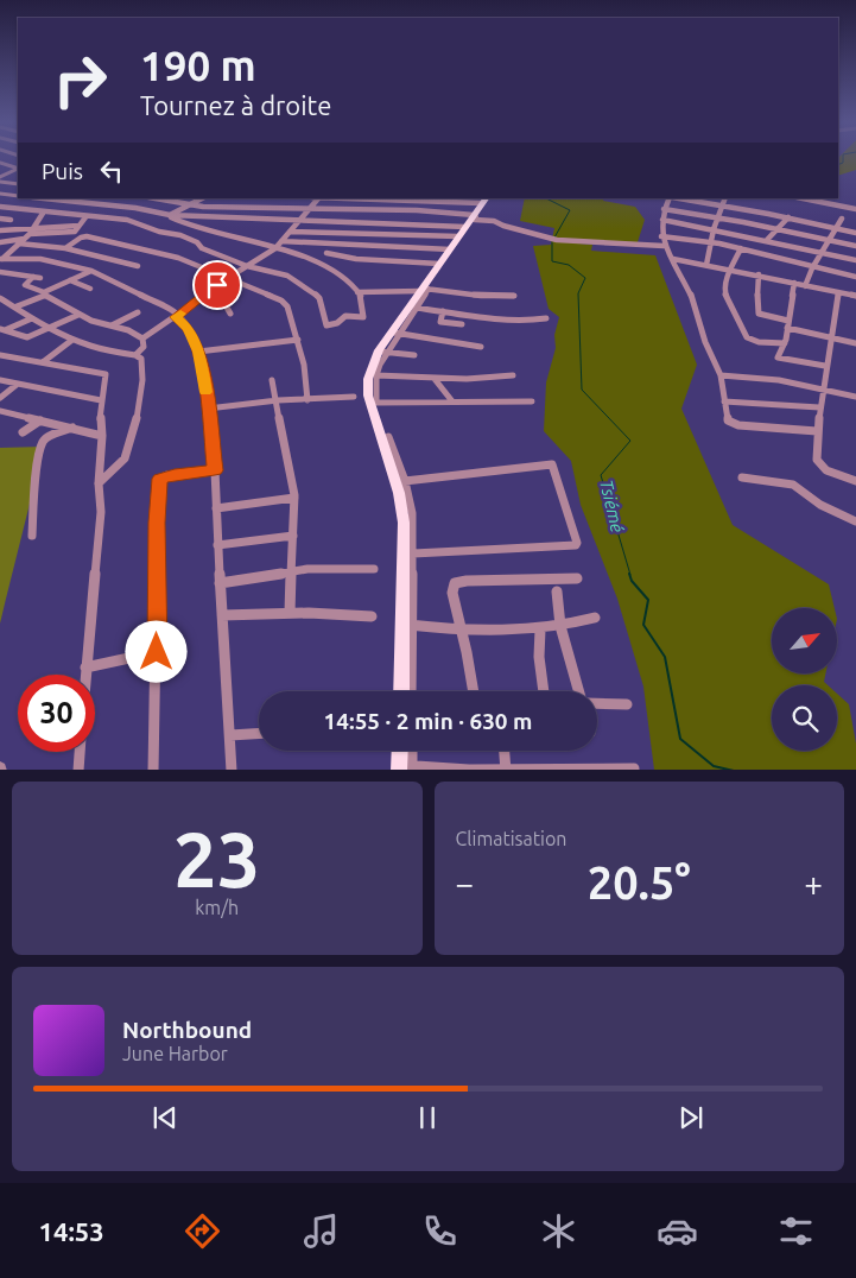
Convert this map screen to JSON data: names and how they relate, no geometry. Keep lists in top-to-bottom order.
{
  "water": ["Tsiémé"],
  "north": "top right",
  "page": {
    "turn": ["190 m", "Tournez à droite"],
    "then": "Puis",
    "limit": "30",
    "trip": "14:55 · 2 min · 630 m",
    "tile": [
      ["23", "km/h"],
      "Climatisation"
    ],
    "heat": ["−", "20.5°", "+"],
    "song": ["Northbound", "June Harbor"],
    "tabs": "14:53"
  }
}
